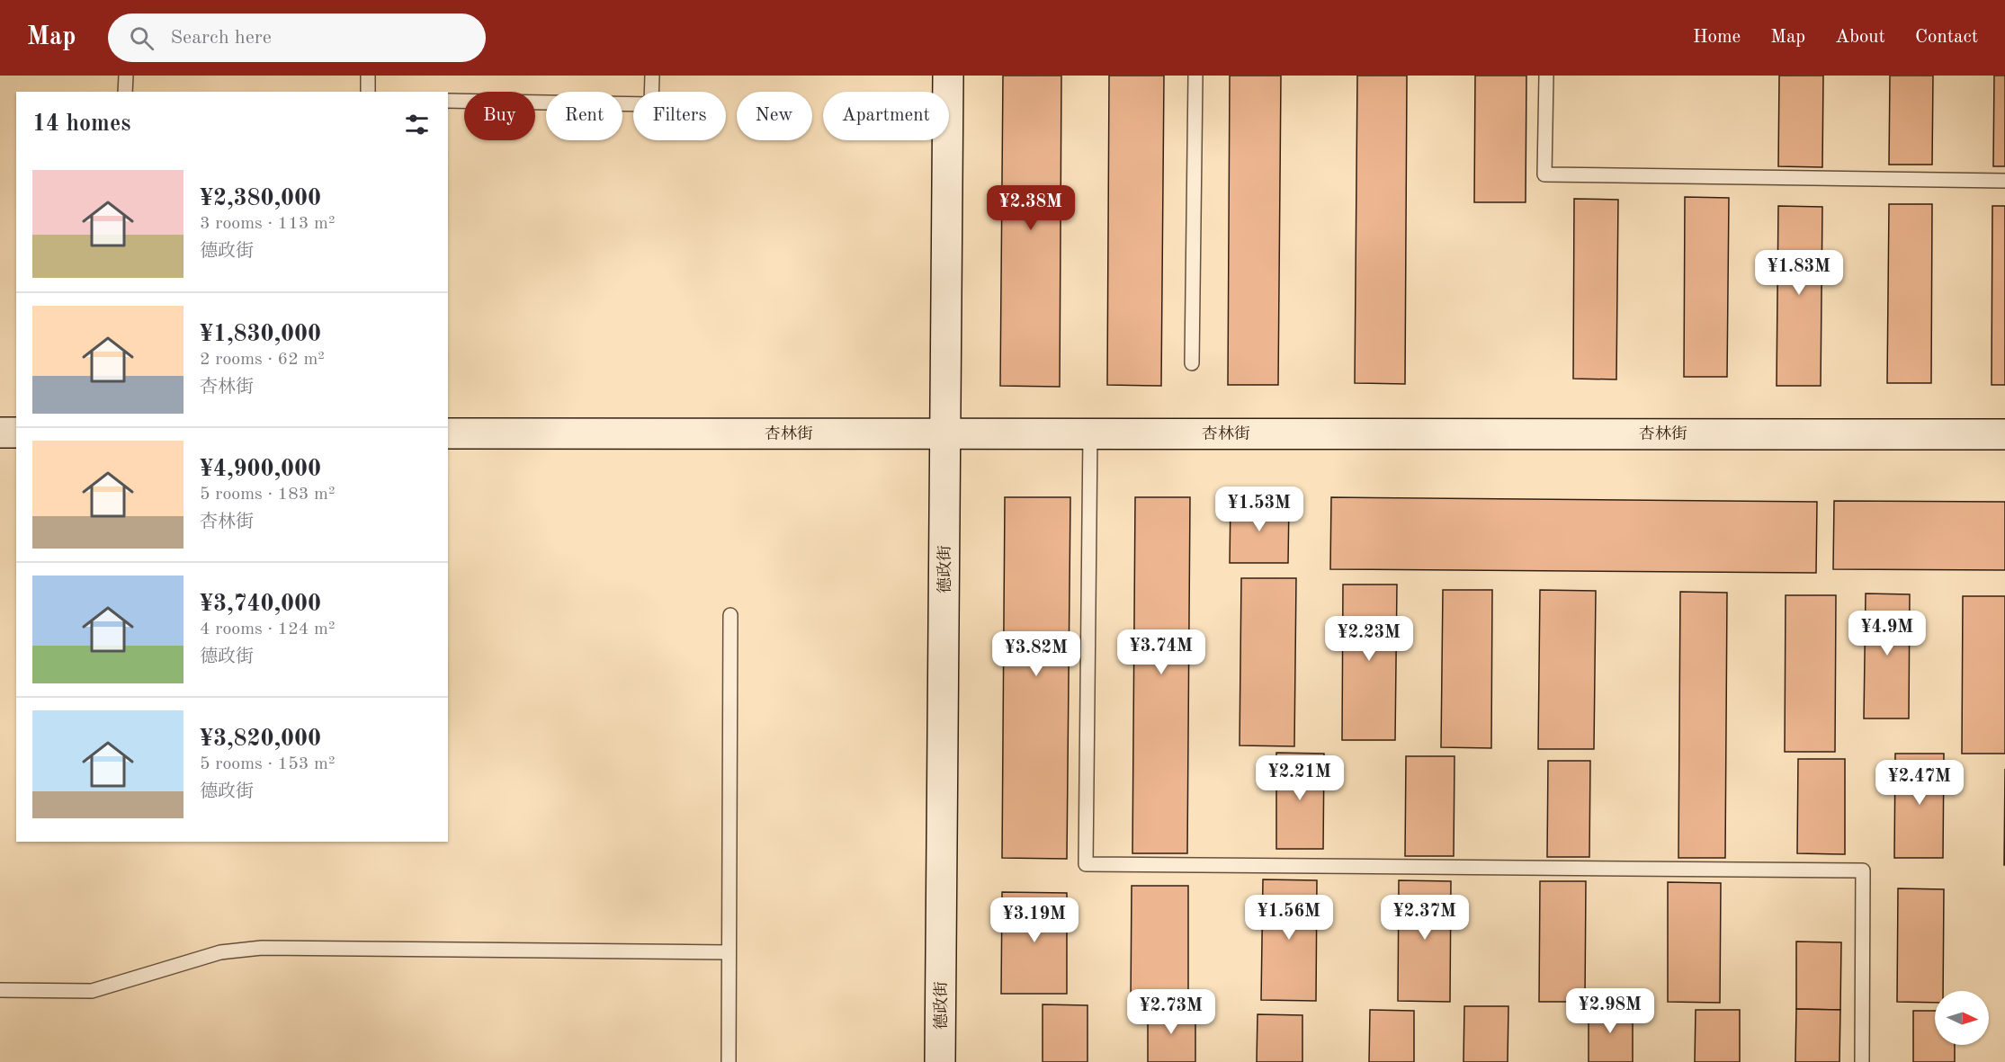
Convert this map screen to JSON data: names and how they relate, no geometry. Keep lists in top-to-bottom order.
{
  "streets": {
    "street": ["杏林街", "德政街"]
  },
  "crossings": [
    ["杏林街", "德政街"]
  ],
  "north": "right",
  "page": {
    "header": "Map",
    "search": "Search here",
    "nav": [
      "Home",
      "Map",
      "About",
      "Contact"
    ],
    "chip": [
      "Buy",
      "Rent",
      "Filters",
      "New",
      "Apartment"
    ],
    "heading": "14 homes",
    "list": [
      {
        "name": "¥2,380,000",
        "note": "3 rooms · 113 m² · 德政街"
      },
      {
        "name": "¥1,830,000",
        "note": "2 rooms · 62 m² · 杏林街"
      },
      {
        "name": "¥4,900,000",
        "note": "5 rooms · 183 m² · 杏林街"
      },
      {
        "name": "¥3,740,000",
        "note": "4 rooms · 124 m² · 德政街"
      },
      {
        "name": "¥3,820,000",
        "note": "5 rooms · 153 m² · 德政街"
      }
    ],
    "price": [
      "¥2.38M",
      "¥1.83M",
      "¥1.53M",
      "¥4.9M",
      "¥2.23M",
      "¥3.74M",
      "¥3.82M",
      "¥2.21M",
      "¥2.47M",
      "¥1.56M",
      "¥2.37M",
      "¥3.19M",
      "¥2.98M",
      "¥2.73M"
    ]
  }
}
